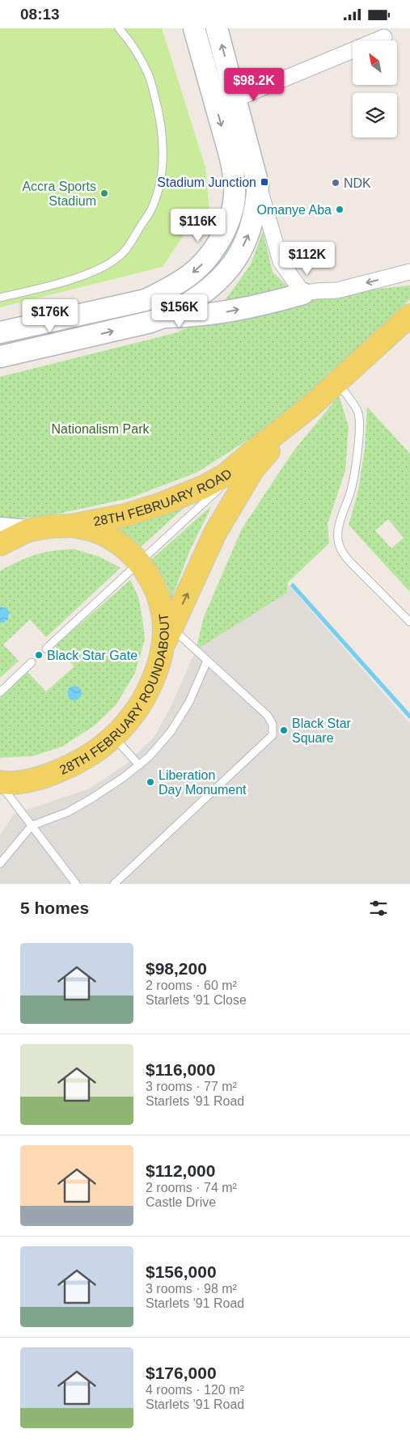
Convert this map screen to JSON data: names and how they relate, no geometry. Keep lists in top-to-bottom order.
{
  "streets": {
    "main road": ["28TH FEBRUARY ROAD", "28TH FEBRUARY ROUNDABOUT"]
  },
  "crossings": [
    ["28TH FEBRUARY ROAD", "28TH FEBRUARY ROUNDABOUT"]
  ],
  "one_way": ["28TH FEBRUARY ROAD"],
  "parks": ["Nationalism Park"],
  "places": {
    "transit": ["Stadium Junction"],
    "other": [
      "NDK",
      "Accra Sports Stadium",
      "Omanye Aba",
      "Black Star Gate",
      "Black Star Square",
      "Liberation Day Monument"
    ]
  },
  "north": "top left",
  "page": {
    "status": "08:13",
    "price": [
      "$98.2K",
      "$116K",
      "$112K",
      "$156K",
      "$176K"
    ],
    "heading": "5 homes",
    "list": [
      {
        "name": "$98,200",
        "note": "2 rooms · 60 m² · Starlets '91 Close"
      },
      {
        "name": "$116,000",
        "note": "3 rooms · 77 m² · Starlets '91 Road"
      },
      {
        "name": "$112,000",
        "note": "2 rooms · 74 m² · Castle Drive"
      },
      {
        "name": "$156,000",
        "note": "3 rooms · 98 m² · Starlets '91 Road"
      },
      {
        "name": "$176,000",
        "note": "4 rooms · 120 m² · Starlets '91 Road"
      }
    ]
  }
}
